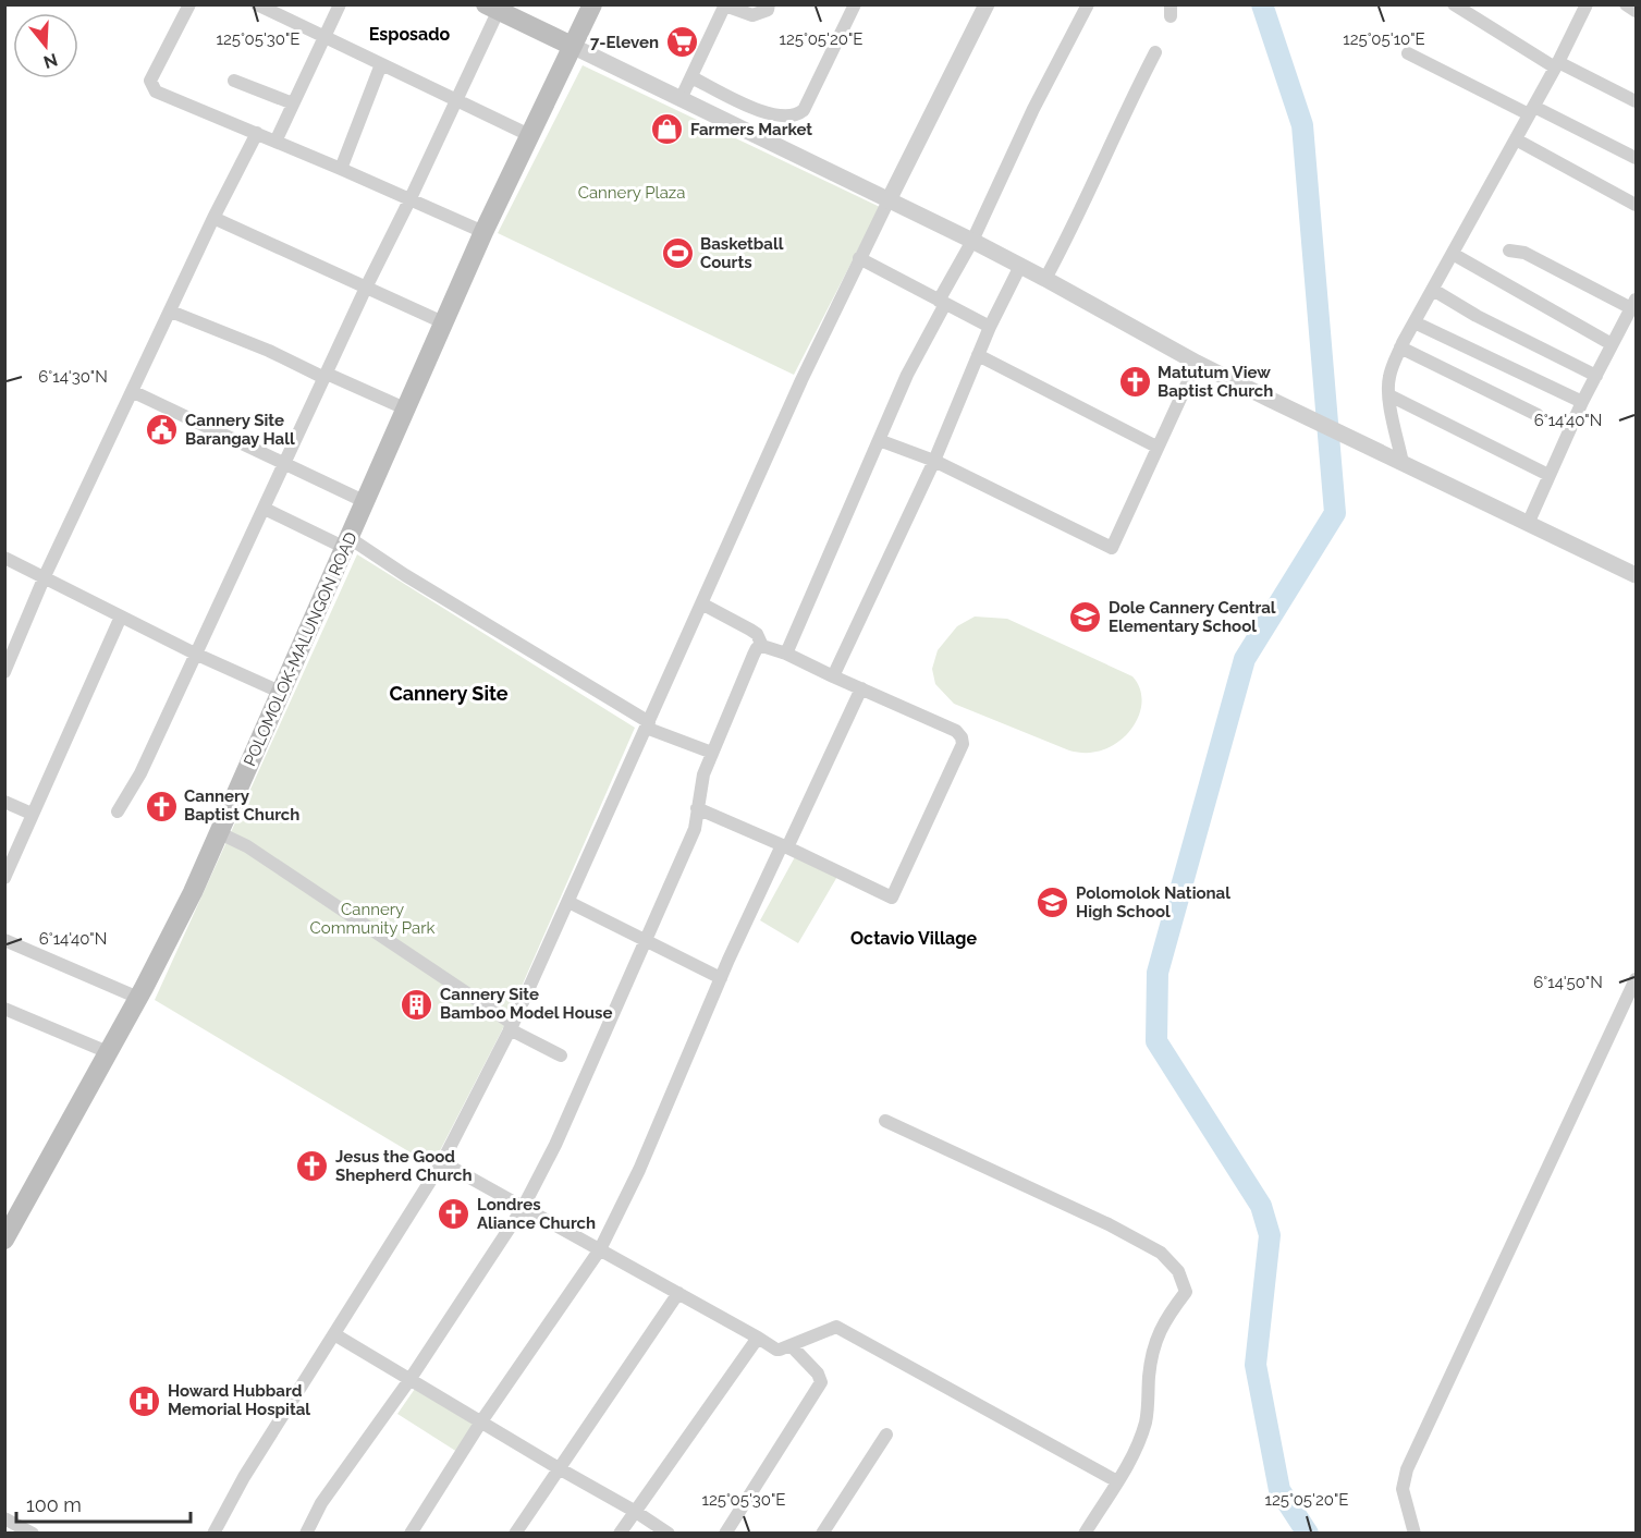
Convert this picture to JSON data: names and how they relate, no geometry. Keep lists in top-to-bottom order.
{
  "streets": {
    "main road": ["POLOMOLOK-MALUNGON ROAD"]
  },
  "districts": ["Esposado", "Cannery Site", "Octavio Village"],
  "parks": ["Cannery Plaza", "Cannery Community Park"],
  "places": {
    "supermarket": ["7-Eleven"],
    "shop": ["Farmers Market"],
    "sports": ["Basketball Courts"],
    "church": [
      "Matutum View Baptist Church",
      "Cannery Baptist Church",
      "Jesus the Good Shepherd Church",
      "Londres Aliance Church"
    ],
    "public building": ["Cannery Site Barangay Hall"],
    "school or university": ["Dole Cannery Central Elementary School", "Polomolok National High School"],
    "building": ["Cannery Site Bamboo Model House"],
    "hospital": ["Howard Hubbard Memorial Hospital"]
  },
  "scale_bar": "100 m",
  "north": "bottom",
  "coordinates": [
    "125°05'30\"E",
    "125°05'20\"E",
    "125°05'10\"E",
    "6°14'30\"N",
    "6°14'40\"N",
    "6°14'50\"N"
  ]
}
